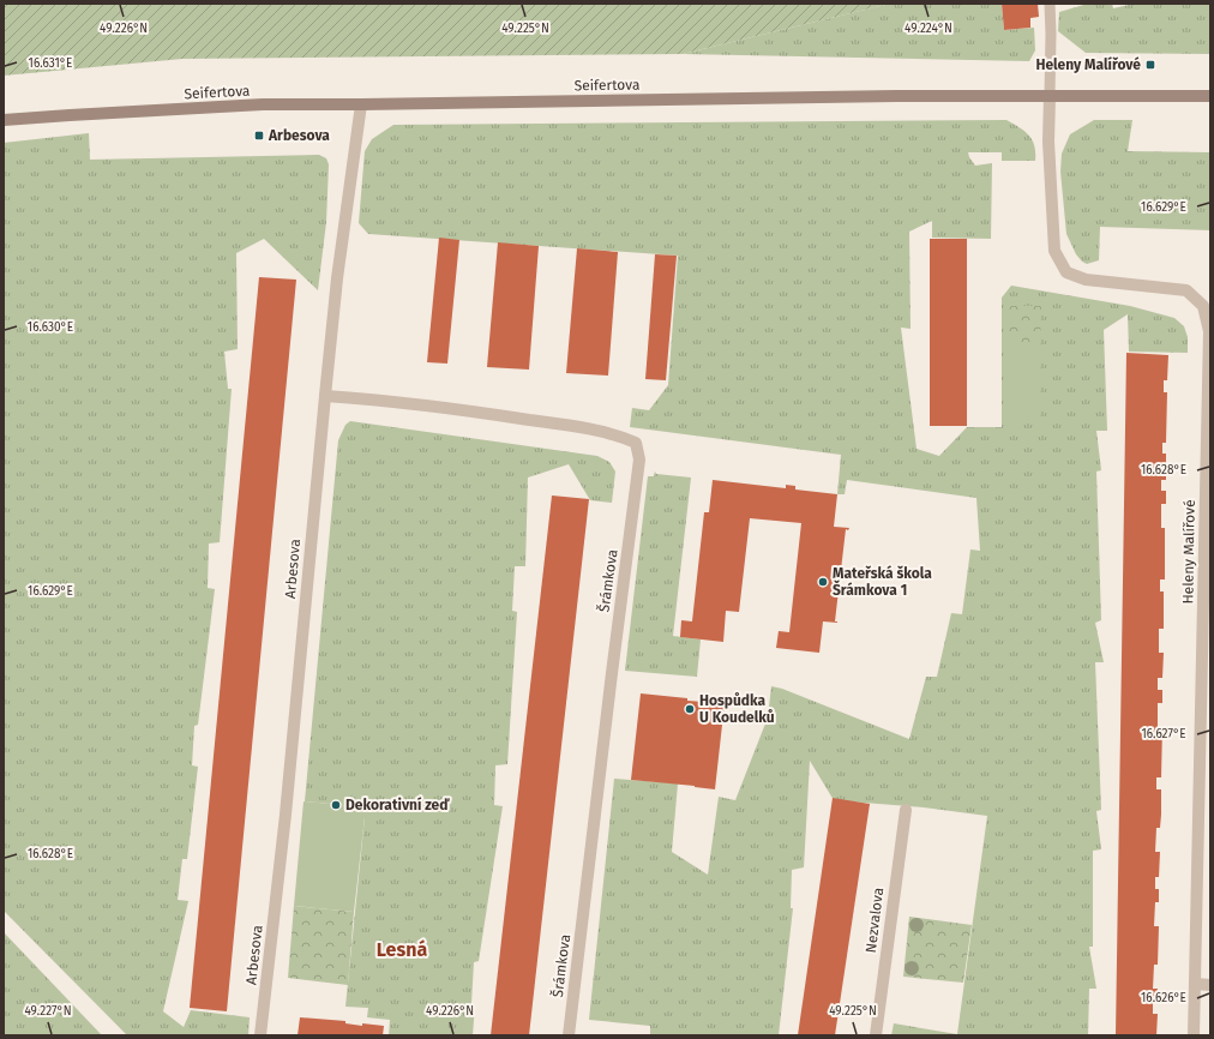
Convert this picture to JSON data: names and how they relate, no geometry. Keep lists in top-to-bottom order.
{
  "streets": {
    "street": [
      "Seifertova",
      "Heleny Malířové",
      "Arbesova",
      "Šrámkova",
      "Nezvalova"
    ]
  },
  "crossings": [
    ["Seifertova", "Heleny Malířové"],
    ["Seifertova", "Arbesova"],
    ["Arbesova", "Šrámkova"]
  ],
  "districts": ["Lesná"],
  "places": {
    "transit": ["Heleny Malířové", "Arbesova"],
    "other": ["Mateřská škola Šrámkova 1", "Hospůdka U Koudelků", "Dekorativní zeď"]
  },
  "coordinates": [
    "49.226°N",
    "49.225°N",
    "49.224°N",
    "16.631°E",
    "16.629°E",
    "16.630°E",
    "16.628°E",
    "16.627°E",
    "16.626°E",
    "49.227°N"
  ]
}
